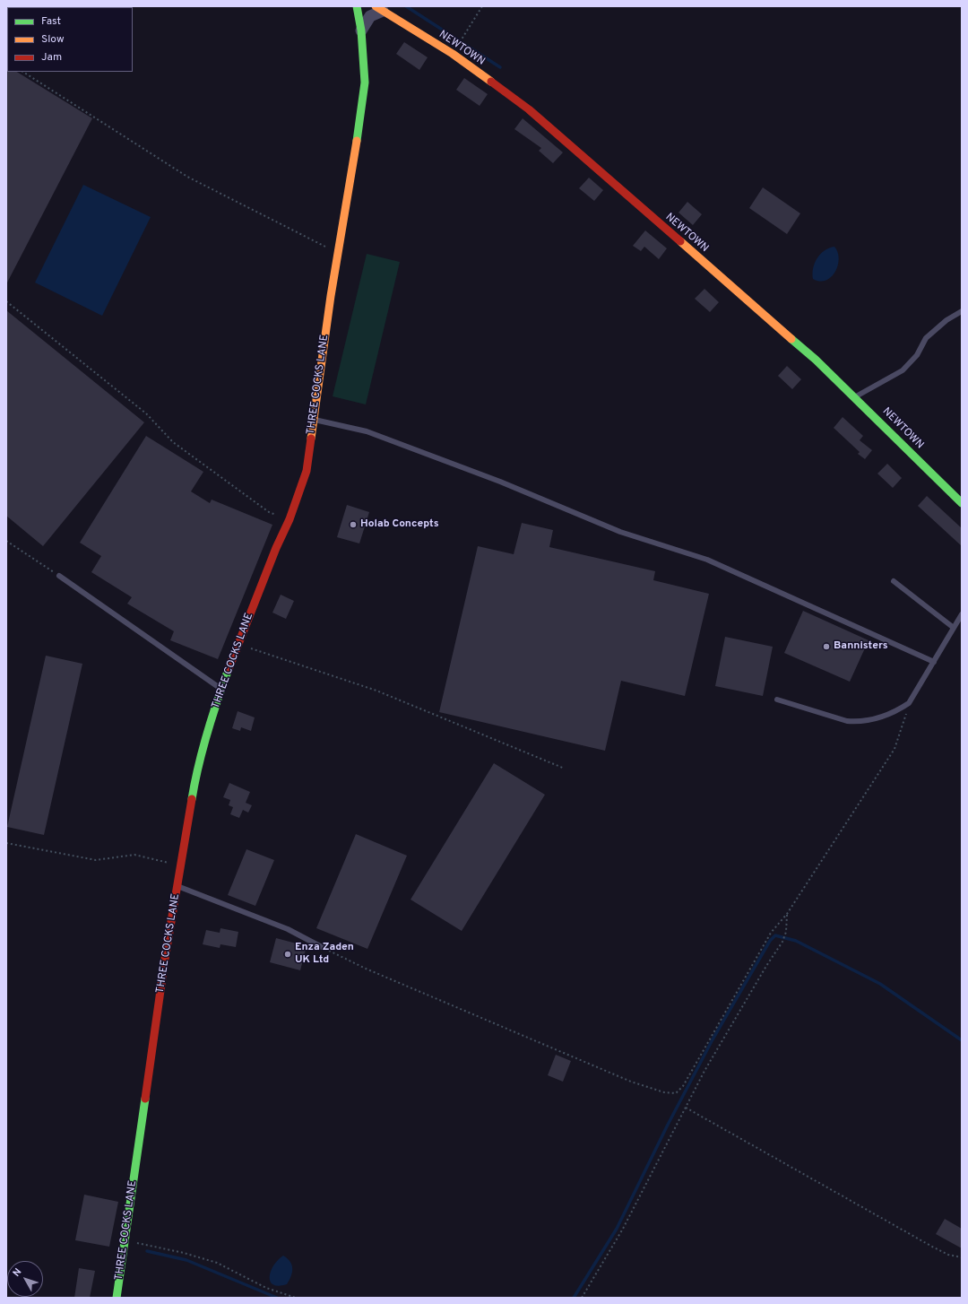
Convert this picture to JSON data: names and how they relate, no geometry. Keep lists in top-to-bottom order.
{
  "streets": {
    "street": ["NEWTOWN", "THREE COCKS LANE"]
  },
  "places": ["Holab Concepts", "Bannisters", "Enza Zaden UK Ltd"],
  "legend": ["Fast", "Slow", "Jam"],
  "north": "top left"
}
